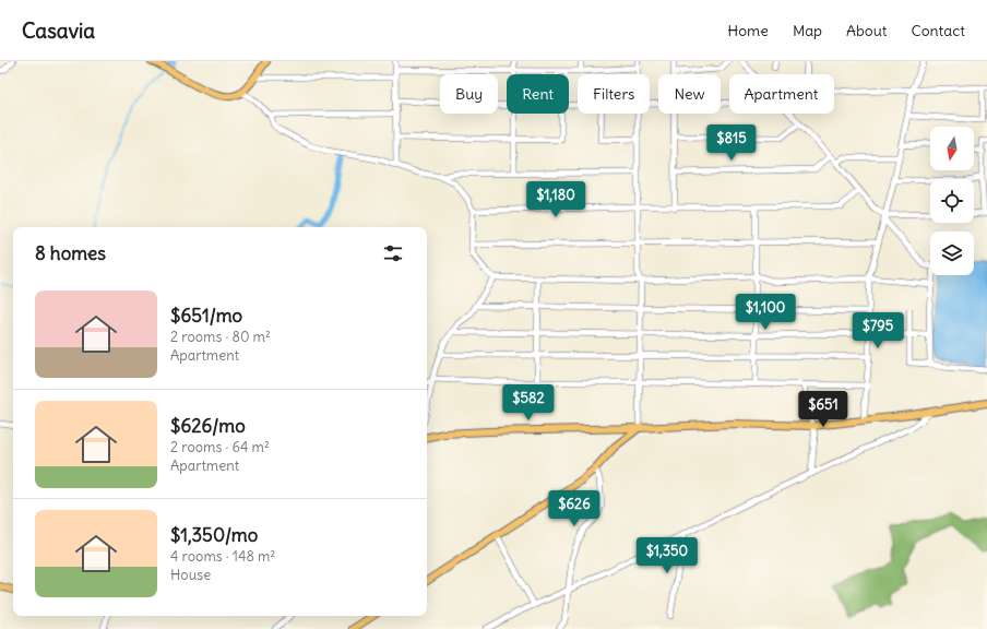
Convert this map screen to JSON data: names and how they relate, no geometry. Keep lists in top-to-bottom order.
{
  "north": "bottom",
  "page": {
    "header": "Casavia",
    "nav": [
      "Home",
      "Map",
      "About",
      "Contact"
    ],
    "chip": [
      "Buy",
      "Rent",
      "Filters",
      "New",
      "Apartment"
    ],
    "price": [
      "$815",
      "$1,180",
      "$1,100",
      "$795",
      "$582",
      "$651",
      "$626",
      "$1,350"
    ],
    "heading": "8 homes",
    "list": [
      {
        "name": "$651/mo",
        "note": "2 rooms · 80 m² · Apartment"
      },
      {
        "name": "$626/mo",
        "note": "2 rooms · 64 m² · Apartment"
      },
      {
        "name": "$1,350/mo",
        "note": "4 rooms · 148 m² · House"
      }
    ]
  }
}
